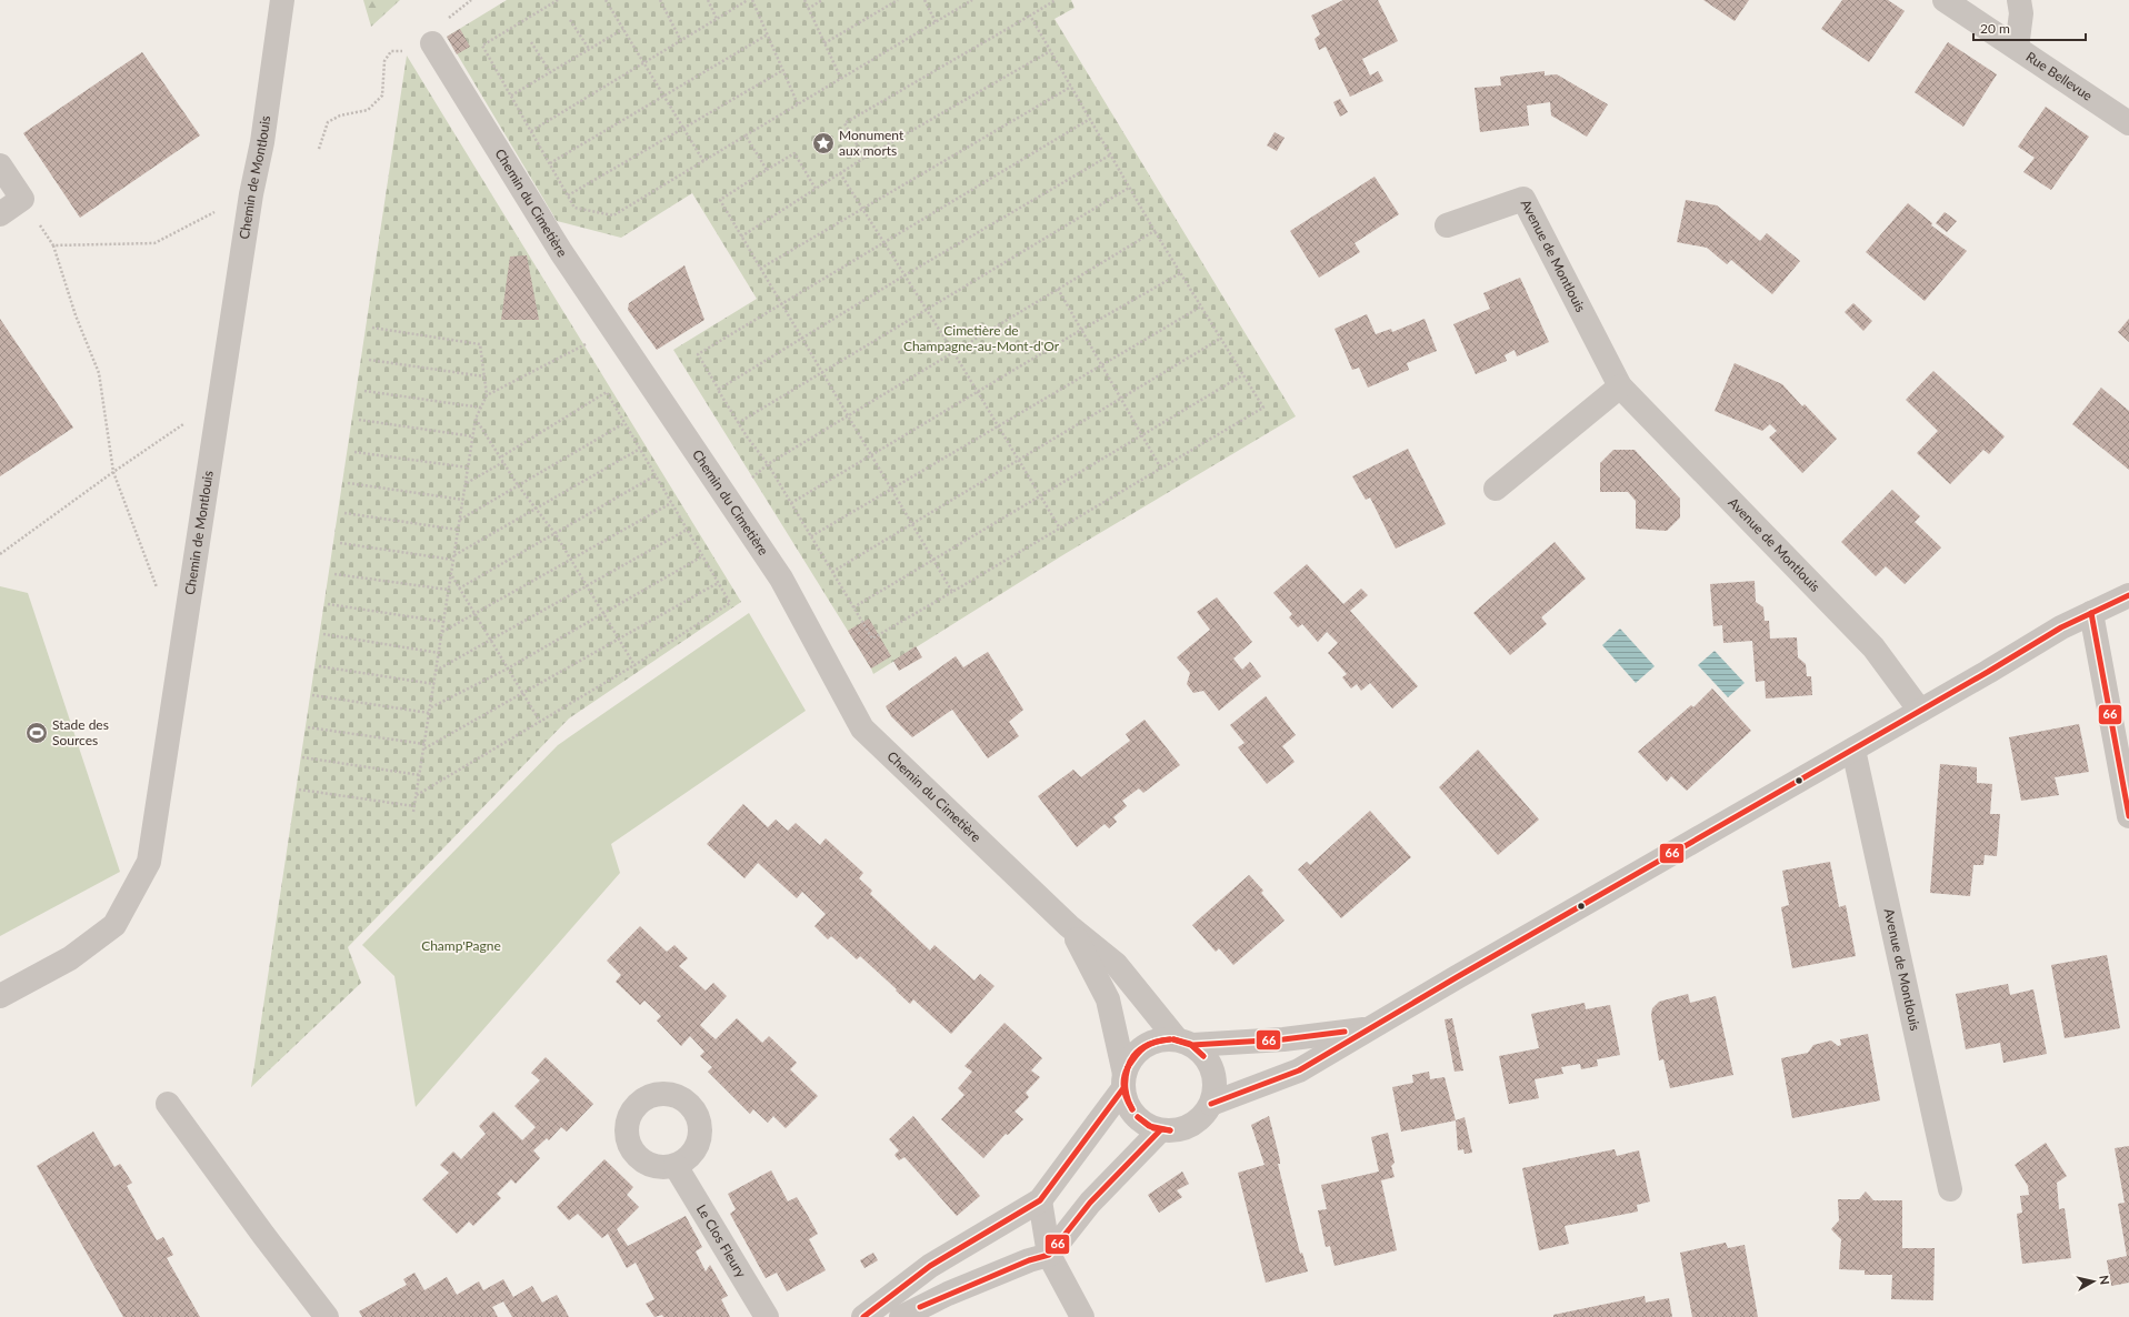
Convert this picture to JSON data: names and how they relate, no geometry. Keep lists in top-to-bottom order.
{
  "streets": {
    "street": [
      "Rue Bellevue",
      "Chemin de Montlouis",
      "Chemin du Cimetière",
      "Avenue de Montlouis",
      "Le Clos Fleury"
    ]
  },
  "parks": ["Cimetière de Champagne-au-Mont-d'Or", "Champ'Pagne"],
  "places": {
    "place": ["Monument aux morts"],
    "sports": ["Stade des Sources"]
  },
  "lines": ["transit line 66"],
  "scale_bar": "20 m",
  "north": "right"
}
